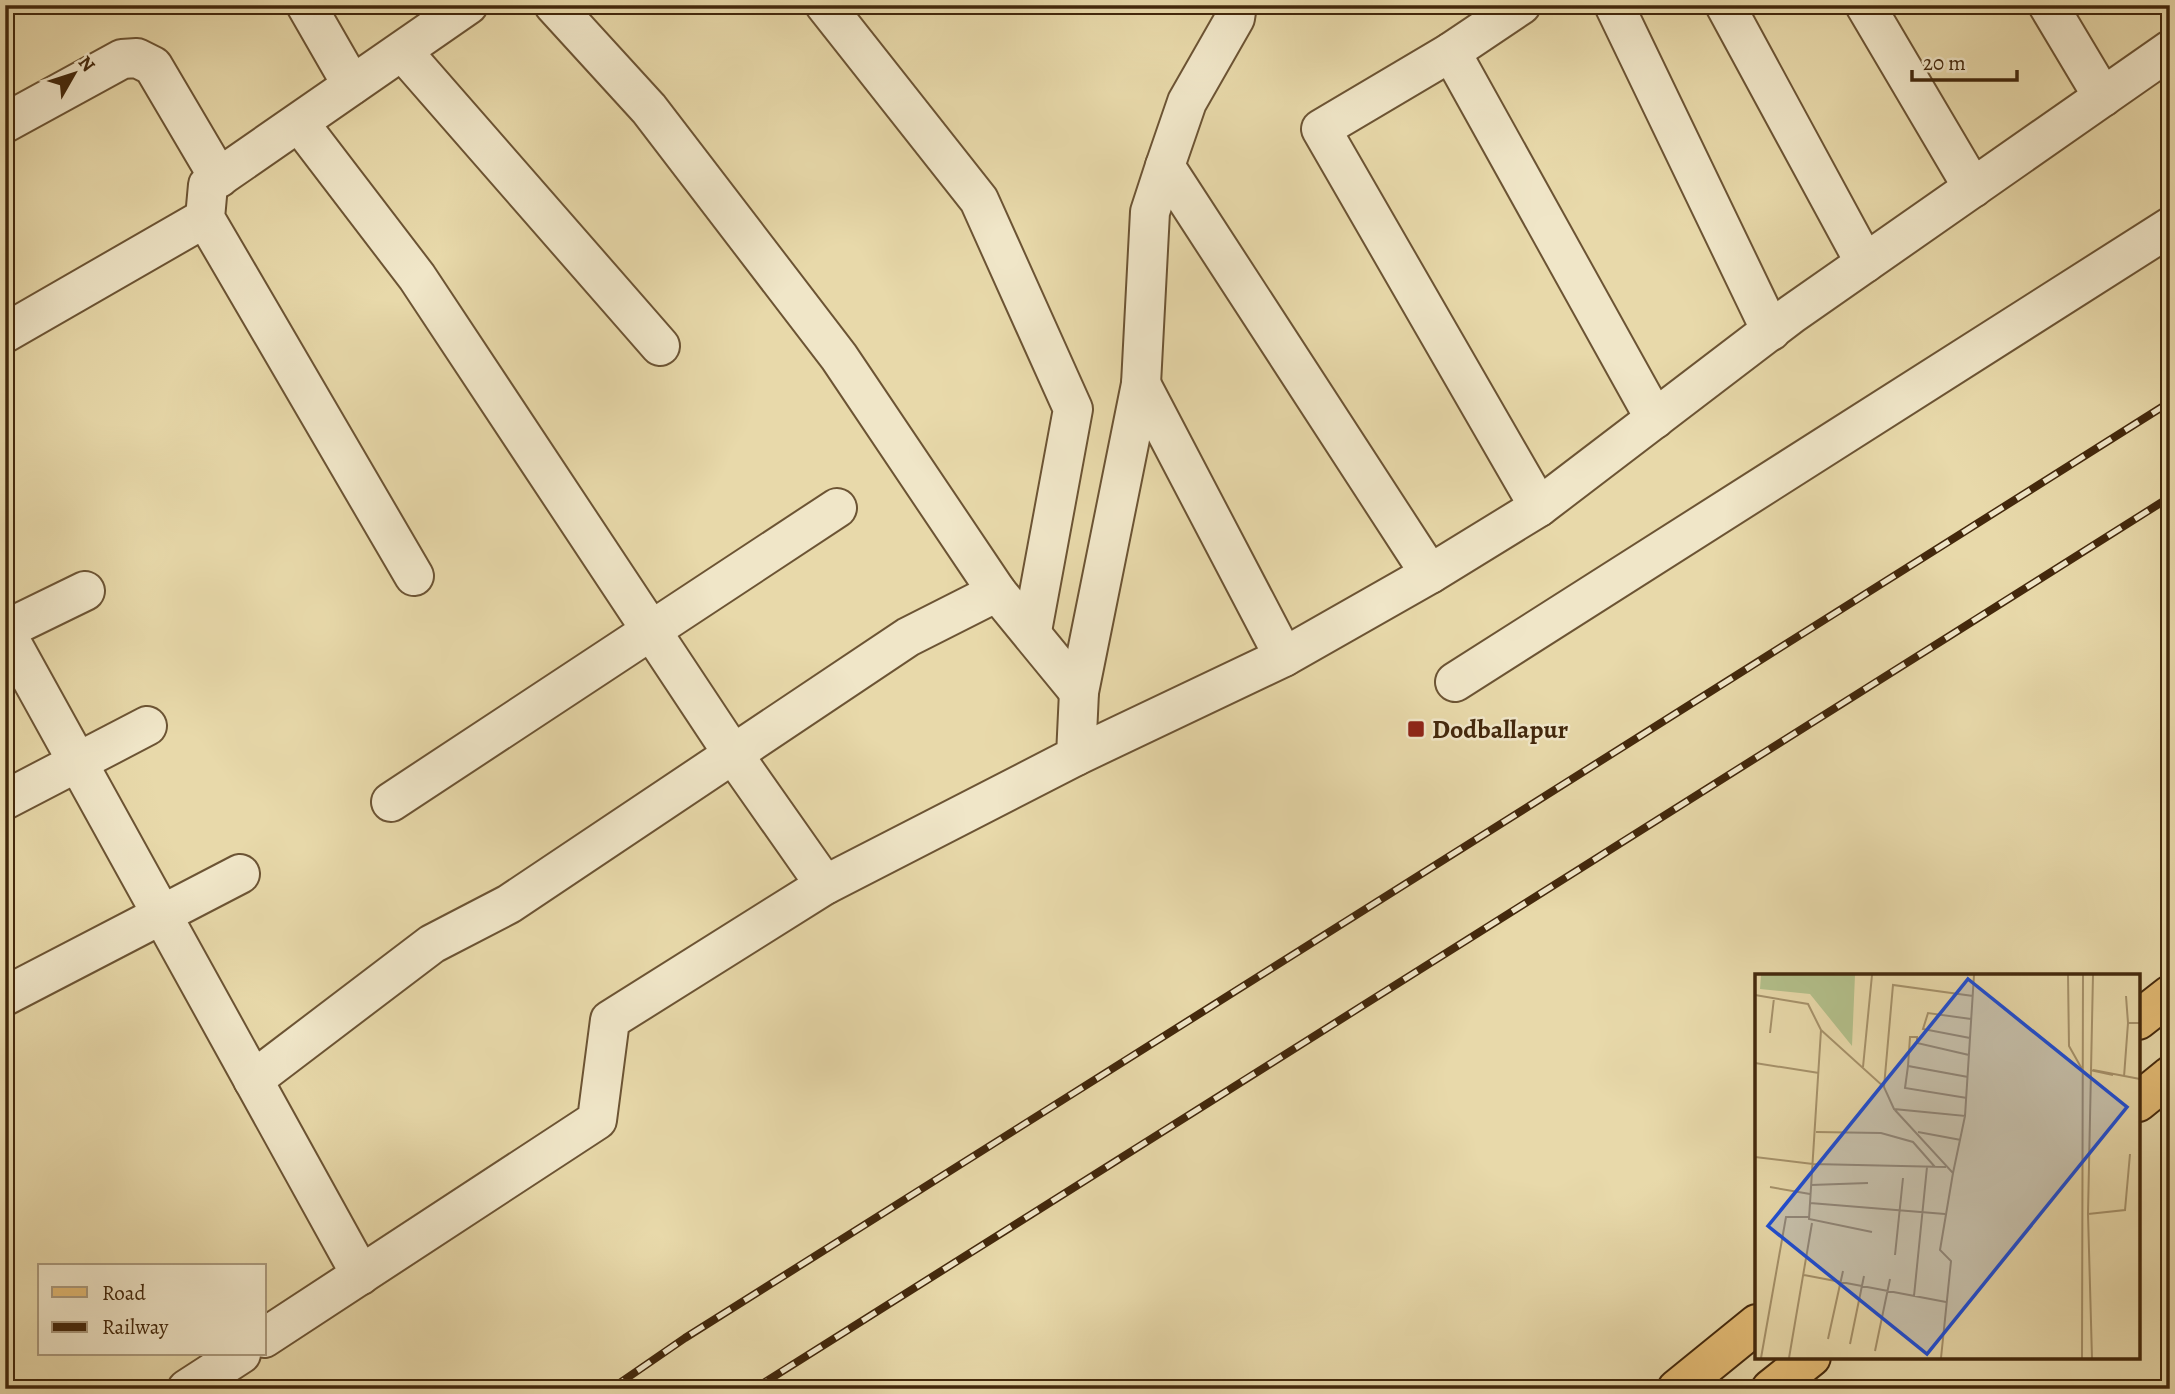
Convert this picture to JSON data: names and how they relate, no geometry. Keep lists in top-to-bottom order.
{
  "places": {
    "transit": ["Dodballapur"]
  },
  "legend": ["Road", "Railway"],
  "scale_bar": "20 m",
  "north": "top right"
}
